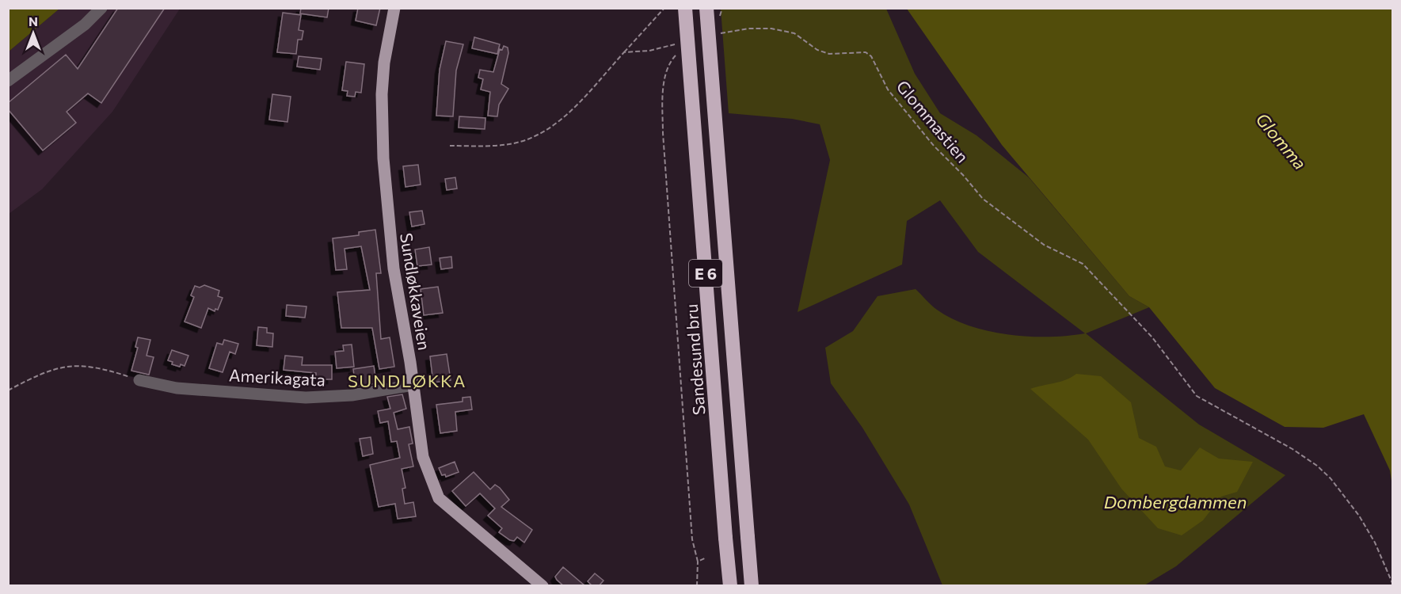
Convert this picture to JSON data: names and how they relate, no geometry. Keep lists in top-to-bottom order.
{
  "streets": {
    "highway": ["E 6", "Sandesund bru"],
    "main road": ["Sundløkkaveien"],
    "street": ["Amerikagata"],
    "path": ["Glommastien"]
  },
  "crossings": [
    ["Sundløkkaveien", "Amerikagata"]
  ],
  "districts": ["SUNDLØKKA"],
  "water": ["Glomma", "Dombergdammen"],
  "north": "top"
}
